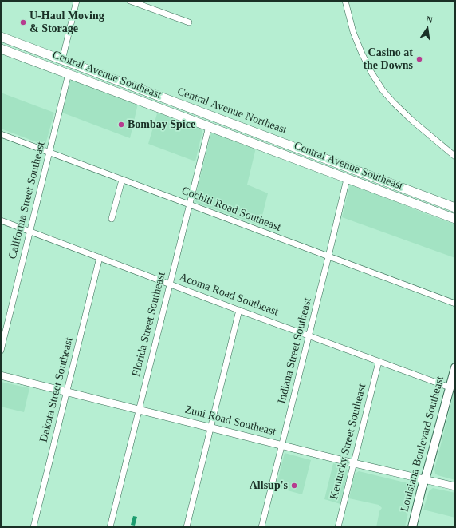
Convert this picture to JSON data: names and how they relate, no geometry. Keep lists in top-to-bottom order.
{
  "streets": {
    "main road": ["Central Avenue Southeast", "Central Avenue Northeast", "Louisiana Boulevard Southeast"],
    "street": [
      "California Street Southeast",
      "Cochiti Road Southeast",
      "Acoma Road Southeast",
      "Florida Street Southeast",
      "Indiana Street Southeast",
      "Dakota Street Southeast",
      "Zuni Road Southeast",
      "Kentucky Street Southeast"
    ]
  },
  "crossings": [
    ["Central Avenue Southeast", "California Street Southeast"],
    ["Central Avenue Southeast", "Florida Street Southeast"],
    ["Central Avenue Southeast", "Indiana Street Southeast"],
    ["California Street Southeast", "Cochiti Road Southeast"],
    ["California Street Southeast", "Acoma Road Southeast"],
    ["Cochiti Road Southeast", "Florida Street Southeast"],
    ["Cochiti Road Southeast", "Indiana Street Southeast"],
    ["Acoma Road Southeast", "Florida Street Southeast"],
    ["Acoma Road Southeast", "Indiana Street Southeast"],
    ["Acoma Road Southeast", "Dakota Street Southeast"],
    ["Acoma Road Southeast", "Kentucky Street Southeast"],
    ["Acoma Road Southeast", "Louisiana Boulevard Southeast"],
    ["Florida Street Southeast", "Zuni Road Southeast"],
    ["Indiana Street Southeast", "Zuni Road Southeast"],
    ["Dakota Street Southeast", "Zuni Road Southeast"],
    ["Zuni Road Southeast", "Kentucky Street Southeast"],
    ["Zuni Road Southeast", "Louisiana Boulevard Southeast"]
  ],
  "places": [
    "U-Haul Moving & Storage",
    "Casino at the Downs",
    "Bombay Spice",
    "Allsup's"
  ],
  "north": "top"
}
